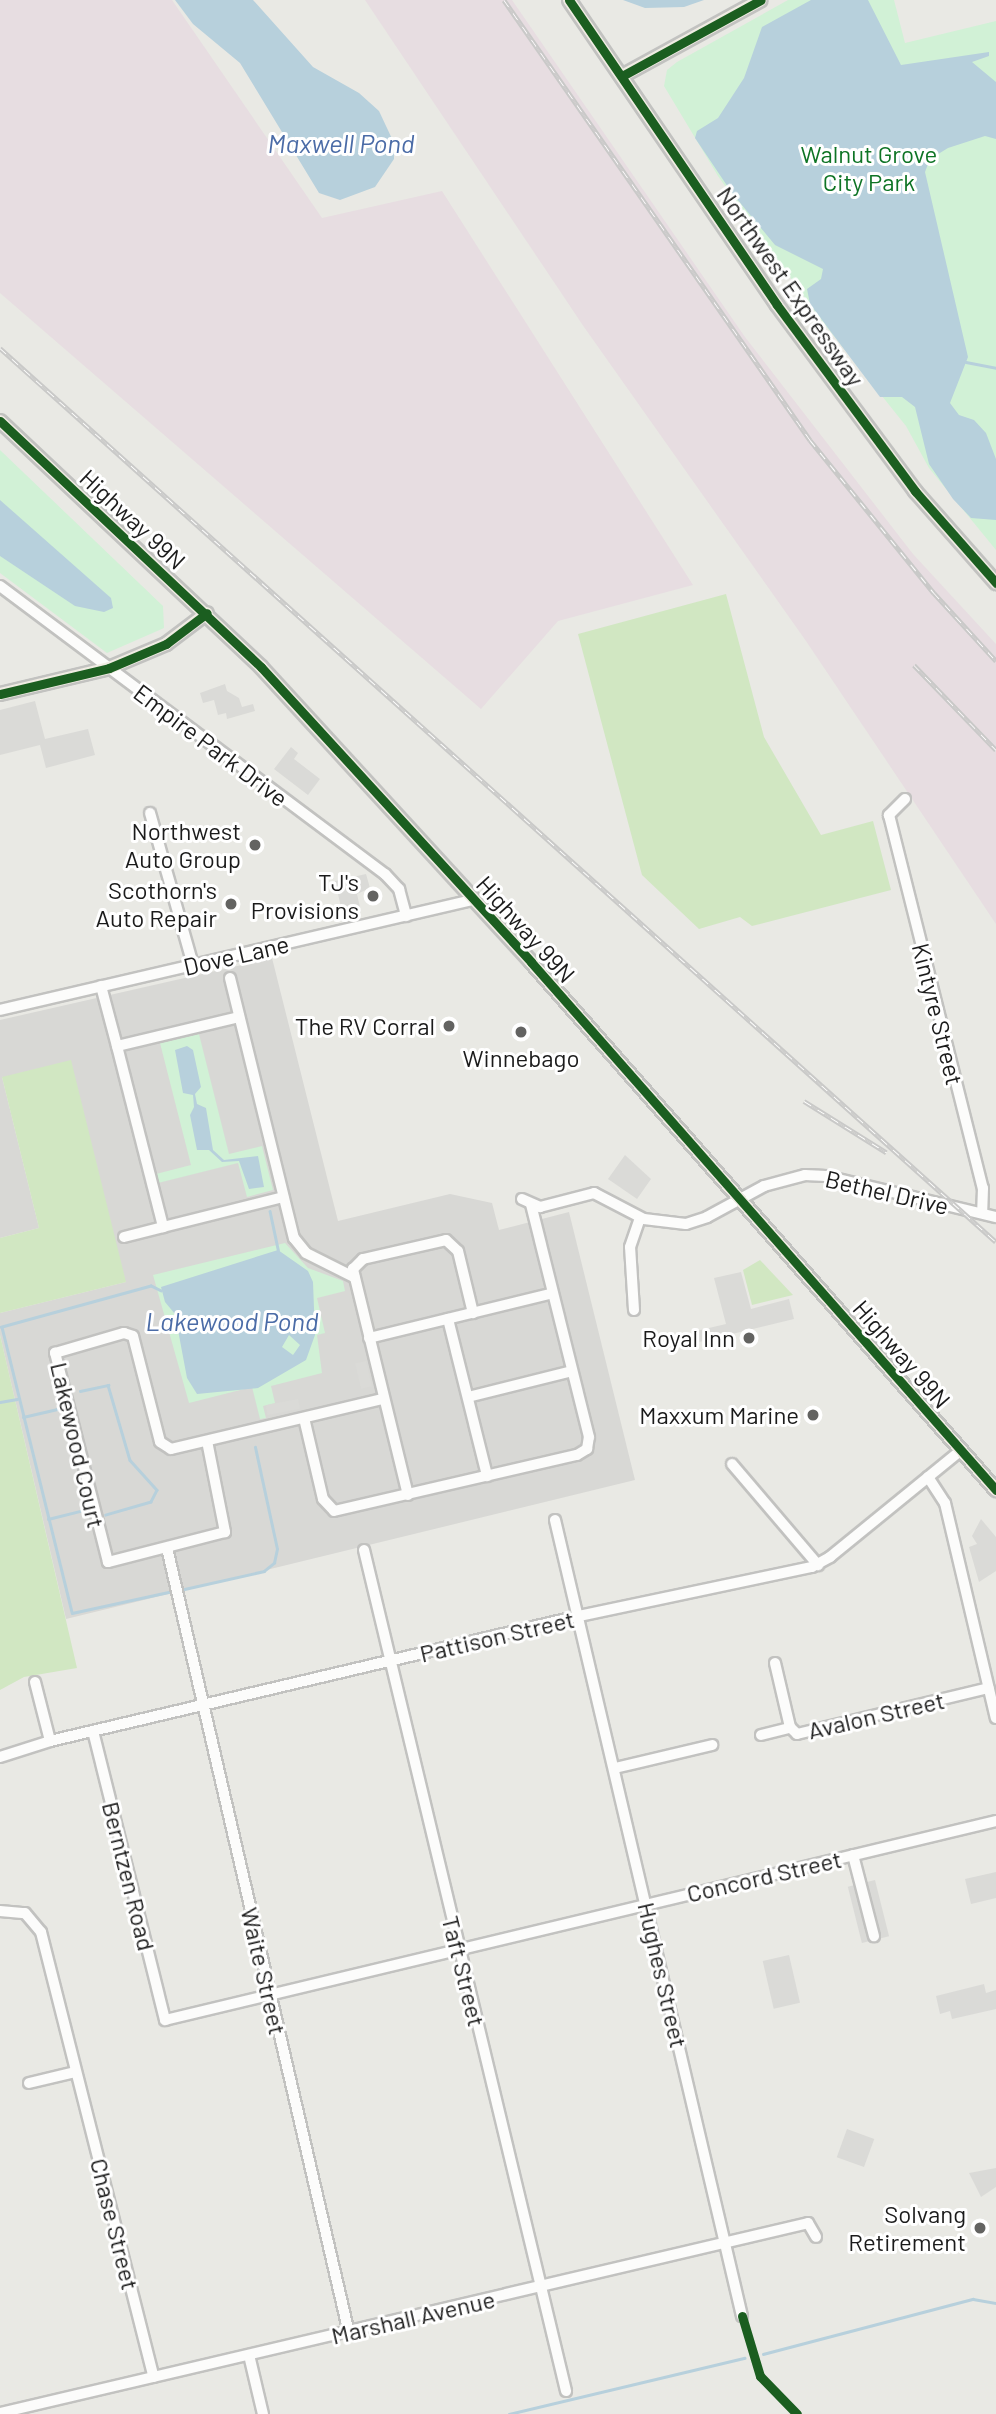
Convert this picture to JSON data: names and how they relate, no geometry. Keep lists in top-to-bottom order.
{
  "streets": {
    "main road": ["Northwest Expressway", "Highway 99N"],
    "street": [
      "Empire Park Drive",
      "Dove Lane",
      "Kintyre Street",
      "Bethel Drive",
      "Lakewood Court",
      "Pattison Street",
      "Avalon Street",
      "Berntzen Road",
      "Concord Street",
      "Waite Street",
      "Taft Street",
      "Hughes Street",
      "Chase Street",
      "Marshall Avenue"
    ]
  },
  "crossings": [
    ["Highway 99N", "Dove Lane"],
    ["Highway 99N", "Bethel Drive"],
    ["Highway 99N", "Pattison Street"],
    ["Empire Park Drive", "Dove Lane"],
    ["Kintyre Street", "Bethel Drive"],
    ["Lakewood Court", "Waite Street"],
    ["Pattison Street", "Berntzen Road"],
    ["Pattison Street", "Waite Street"],
    ["Pattison Street", "Taft Street"],
    ["Pattison Street", "Hughes Street"],
    ["Berntzen Road", "Concord Street"],
    ["Concord Street", "Waite Street"],
    ["Concord Street", "Taft Street"],
    ["Concord Street", "Hughes Street"],
    ["Waite Street", "Marshall Avenue"],
    ["Taft Street", "Marshall Avenue"],
    ["Hughes Street", "Marshall Avenue"],
    ["Chase Street", "Marshall Avenue"]
  ],
  "water": ["Maxwell Pond", "Lakewood Pond"],
  "parks": ["Walnut Grove City Park"],
  "places": [
    "Northwest Auto Group",
    "TJ's Provisions",
    "Scothorn's Auto Repair",
    "The RV Corral",
    "Winnebago",
    "Royal Inn",
    "Maxxum Marine",
    "Solvang Retirement"
  ]
}
